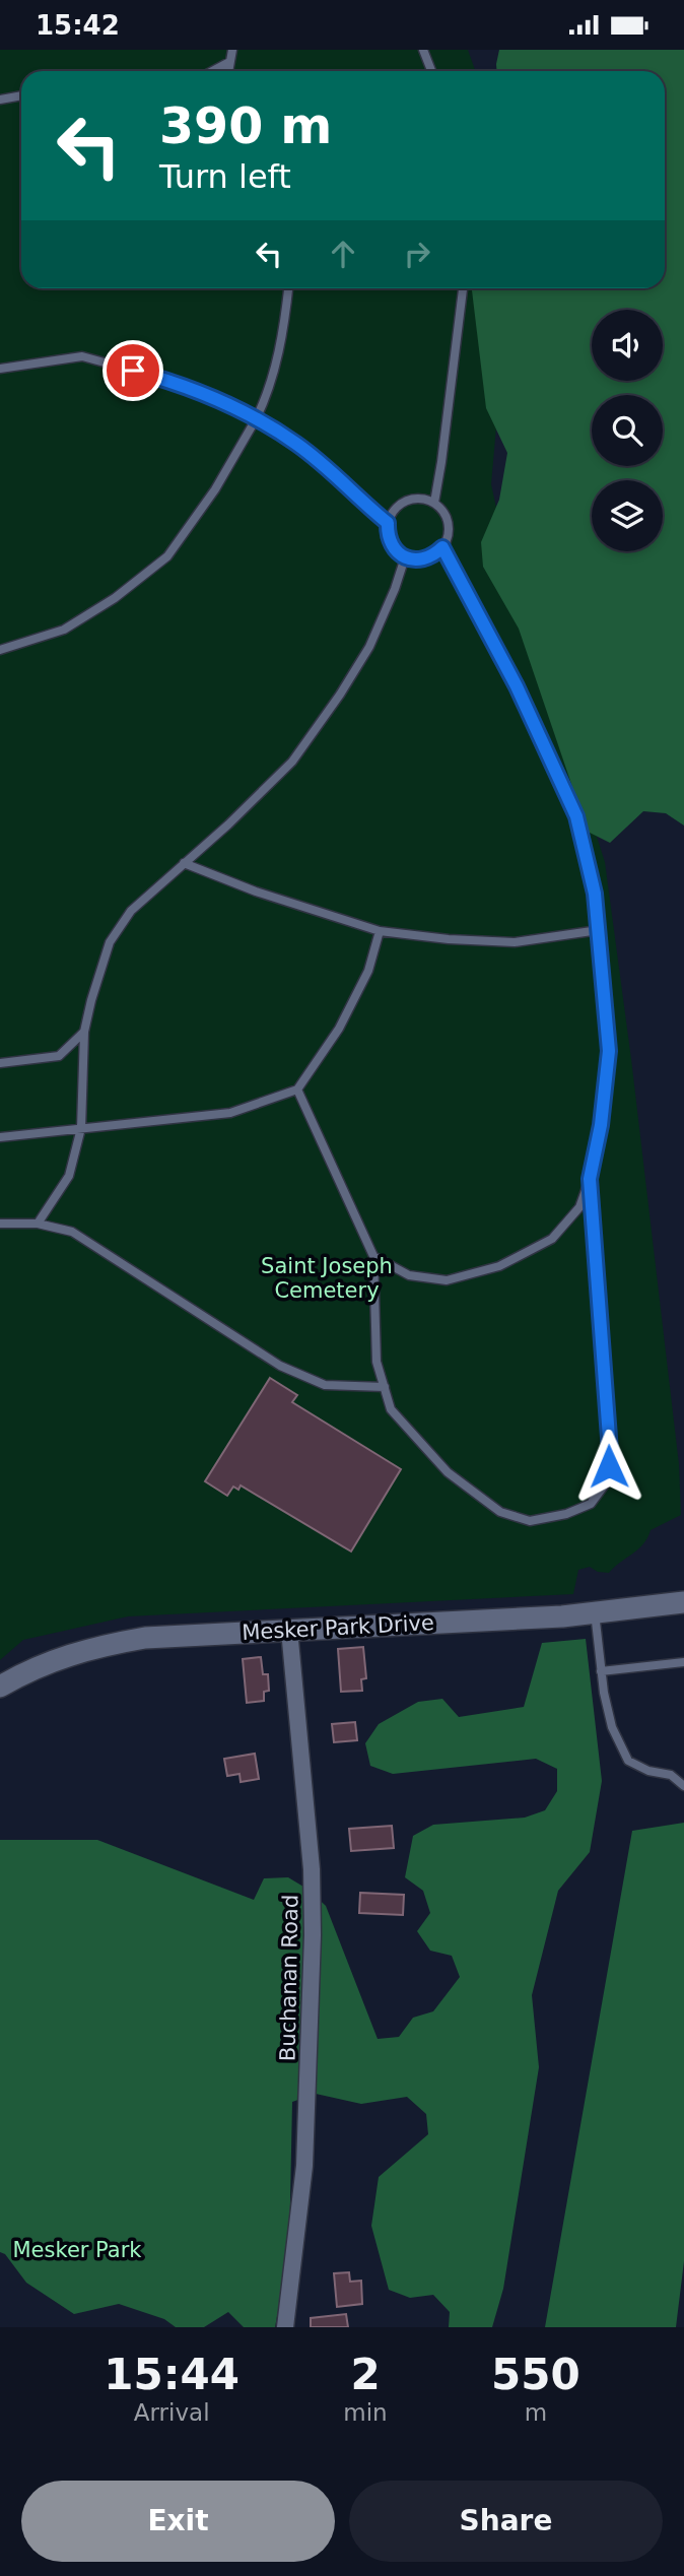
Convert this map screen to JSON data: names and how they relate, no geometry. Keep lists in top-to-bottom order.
{
  "streets": {
    "street": ["Mesker Park Drive", "Buchanan Road"]
  },
  "crossings": [
    ["Mesker Park Drive", "Buchanan Road"]
  ],
  "parks": ["Saint Joseph Cemetery", "Mesker Park"],
  "page": {
    "status": "15:42",
    "turn": ["390 m", "Turn left"],
    "eta": [
      "15:44",
      "Arrival",
      "2",
      "min",
      "550",
      "m"
    ],
    "buttons": ["Exit", "Share"]
  }
}
